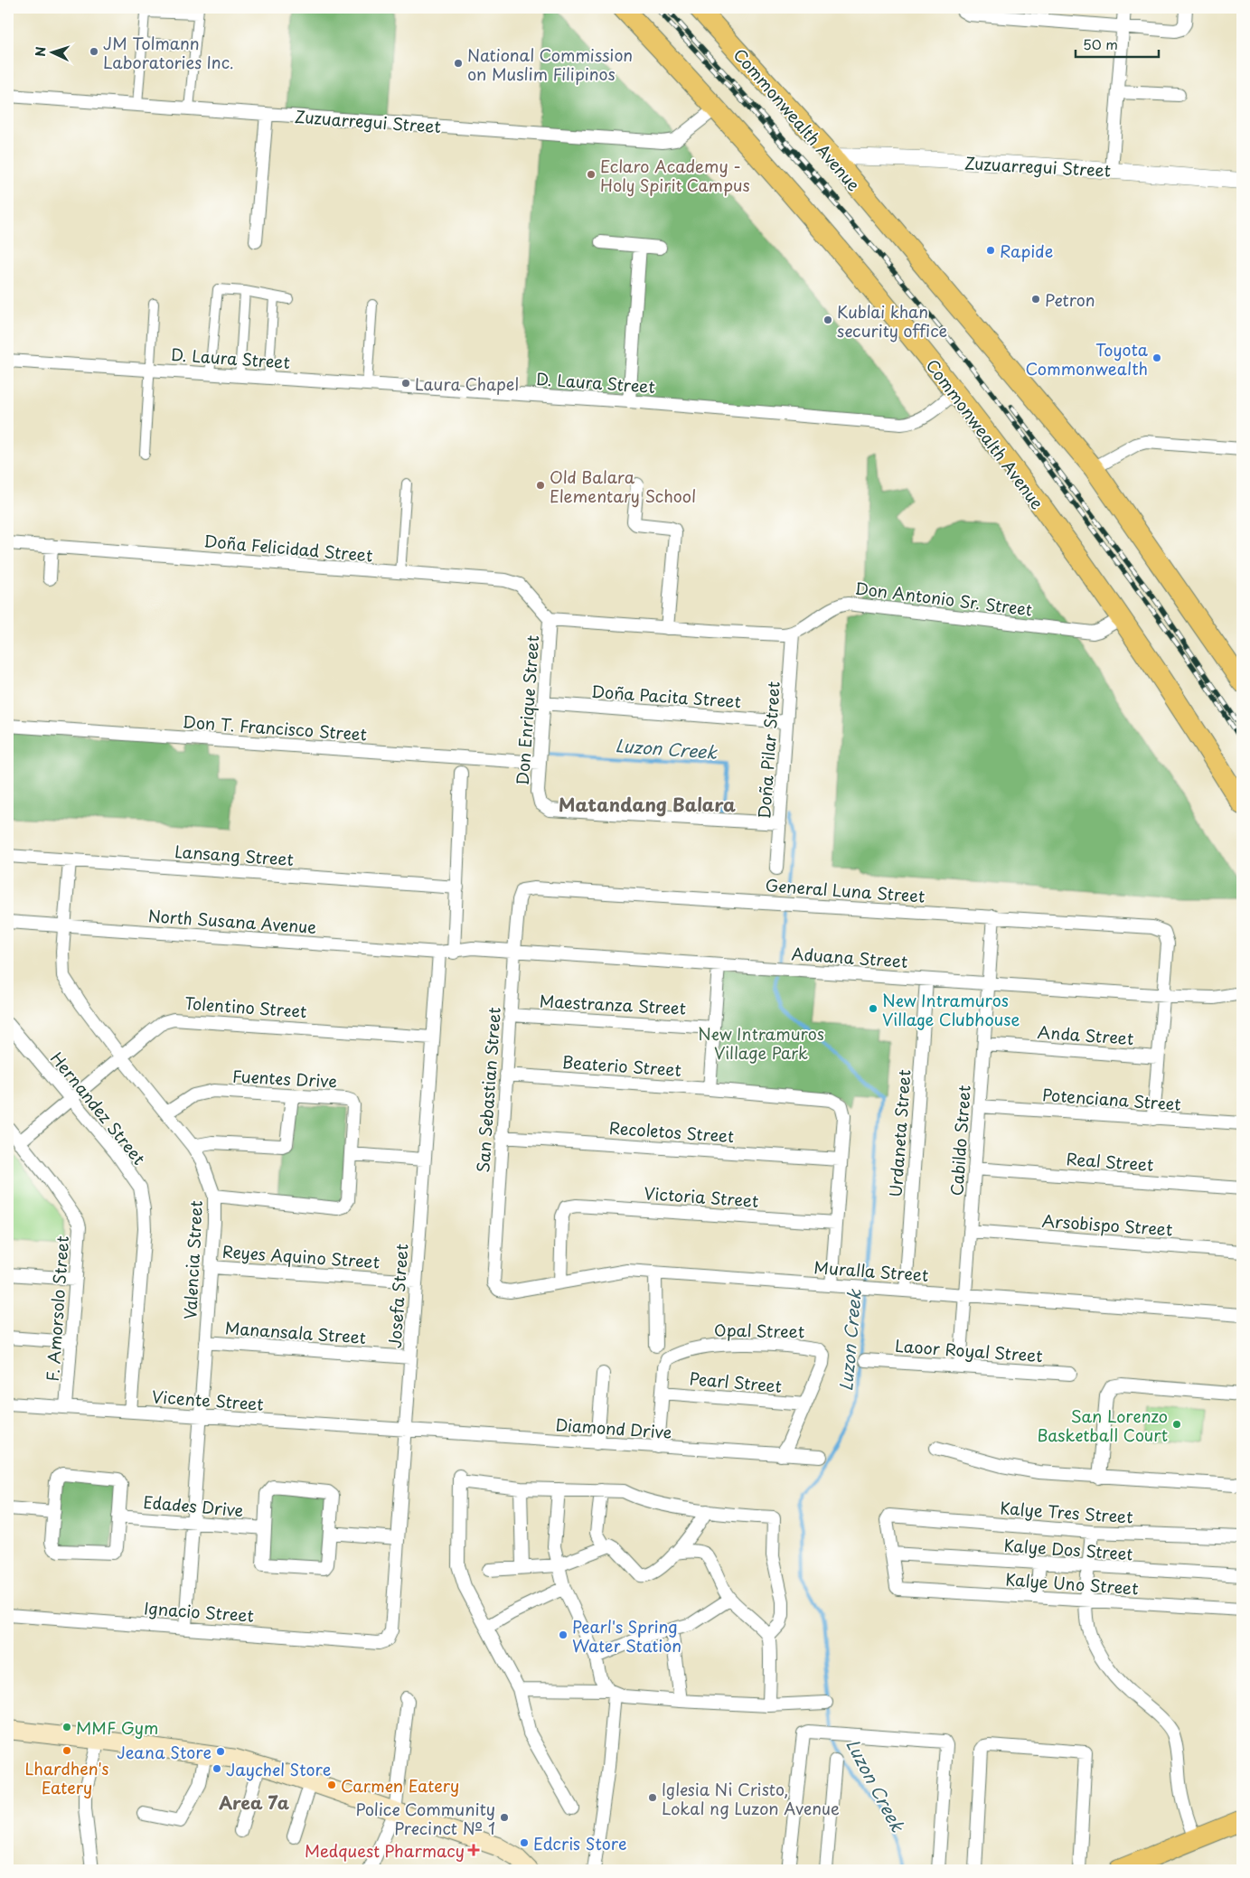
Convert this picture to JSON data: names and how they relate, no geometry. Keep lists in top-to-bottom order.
{
  "streets": {
    "main road": ["Commonwealth Avenue"],
    "street": [
      "Zuzuarregui Street",
      "D. Laura Street",
      "Doña Felicidad Street",
      "Don Antonio Sr. Street",
      "Doña Pacita Street",
      "Don Enrique Street",
      "Don T. Francisco Street",
      "Doña Pilar Street",
      "Lansang Street",
      "General Luna Street",
      "North Susana Avenue",
      "Aduana Street",
      "Maestranza Street",
      "Tolentino Street",
      "Anda Street",
      "Beaterio Street",
      "Fuentes Drive",
      "San Sebastian Street",
      "Potenciana Street",
      "Hernandez Street",
      "Recoletos Street",
      "Urdaneta Street",
      "Cabildo Street",
      "Real Street",
      "Victoria Street",
      "Arsobispo Street",
      "Reyes Aquino Street",
      "Valencia Street",
      "Muralla Street",
      "Josefa Street",
      "F. Amorsolo Street",
      "Opal Street",
      "Manansala Street",
      "Laoor Royal Street",
      "Pearl Street",
      "Vicente Street",
      "Diamond Drive",
      "Edades Drive",
      "Kalye Tres Street",
      "Kalye Dos Street",
      "Kalye Uno Street",
      "Ignacio Street"
    ]
  },
  "crossings": [
    ["Commonwealth Avenue", "Zuzuarregui Street"],
    ["Commonwealth Avenue", "D. Laura Street"],
    ["Commonwealth Avenue", "Don Antonio Sr. Street"],
    ["Doña Felicidad Street", "Don Enrique Street"],
    ["Don Antonio Sr. Street", "Doña Pilar Street"],
    ["Doña Pacita Street", "Don Enrique Street"],
    ["Doña Pacita Street", "Doña Pilar Street"],
    ["Don Enrique Street", "Don T. Francisco Street"],
    ["Don Enrique Street", "Doña Pilar Street"],
    ["Lansang Street", "Valencia Street"],
    ["General Luna Street", "Aduana Street"],
    ["General Luna Street", "San Sebastian Street"],
    ["General Luna Street", "Cabildo Street"],
    ["North Susana Avenue", "Aduana Street"],
    ["North Susana Avenue", "Valencia Street"],
    ["North Susana Avenue", "Josefa Street"],
    ["Aduana Street", "San Sebastian Street"],
    ["Aduana Street", "Urdaneta Street"],
    ["Aduana Street", "Cabildo Street"],
    ["Maestranza Street", "San Sebastian Street"],
    ["Tolentino Street", "Hernandez Street"],
    ["Tolentino Street", "Valencia Street"],
    ["Tolentino Street", "Josefa Street"],
    ["Tolentino Street", "F. Amorsolo Street"],
    ["Anda Street", "Cabildo Street"],
    ["Beaterio Street", "San Sebastian Street"],
    ["Beaterio Street", "Recoletos Street"],
    ["Fuentes Drive", "Valencia Street"],
    ["San Sebastian Street", "Recoletos Street"],
    ["San Sebastian Street", "Muralla Street"],
    ["Potenciana Street", "Cabildo Street"],
    ["Hernandez Street", "Vicente Street"],
    ["Urdaneta Street", "Muralla Street"],
    ["Cabildo Street", "Real Street"],
    ["Cabildo Street", "Arsobispo Street"],
    ["Cabildo Street", "Muralla Street"],
    ["Cabildo Street", "Laoor Royal Street"],
    ["Victoria Street", "Muralla Street"],
    ["Reyes Aquino Street", "Valencia Street"],
    ["Reyes Aquino Street", "Josefa Street"],
    ["Valencia Street", "Manansala Street"],
    ["Valencia Street", "Vicente Street"],
    ["Valencia Street", "Edades Drive"],
    ["Valencia Street", "Ignacio Street"],
    ["Josefa Street", "Manansala Street"],
    ["Josefa Street", "Vicente Street"],
    ["Josefa Street", "Diamond Drive"],
    ["Josefa Street", "Ignacio Street"],
    ["F. Amorsolo Street", "Vicente Street"],
    ["Opal Street", "Pearl Street"],
    ["Vicente Street", "Diamond Drive"],
    ["Kalye Tres Street", "Kalye Dos Street"],
    ["Kalye Tres Street", "Kalye Uno Street"],
    ["Kalye Dos Street", "Kalye Uno Street"]
  ],
  "districts": ["Matandang Balara", "Area 7a"],
  "water": ["Luzon Creek"],
  "parks": ["New Intramuros Village Park"],
  "places": {
    "other": [
      "JM Tolmann Laboratories Inc.",
      "National Commission on Muslim Filipinos",
      "Eclaro Academy - Holy Spirit Campus",
      "Rapide",
      "Petron",
      "Kublai khan security office",
      "Toyota Commonwealth",
      "Laura Chapel",
      "Old Balara Elementary School",
      "New Intramuros Village Clubhouse",
      "San Lorenzo Basketball Court",
      "Pearl's Spring Water Station",
      "MMF Gym",
      "Lhardhen's Eatery",
      "Jeana Store",
      "Jaychel Store",
      "Carmen Eatery",
      "Iglesia Ni Cristo, Lokal ng Luzon Avenue",
      "Police Community Precinct № 1",
      "Edcris Store"
    ],
    "health": ["Medquest Pharmacy"]
  },
  "scale_bar": "50 m",
  "north": "left"
}
